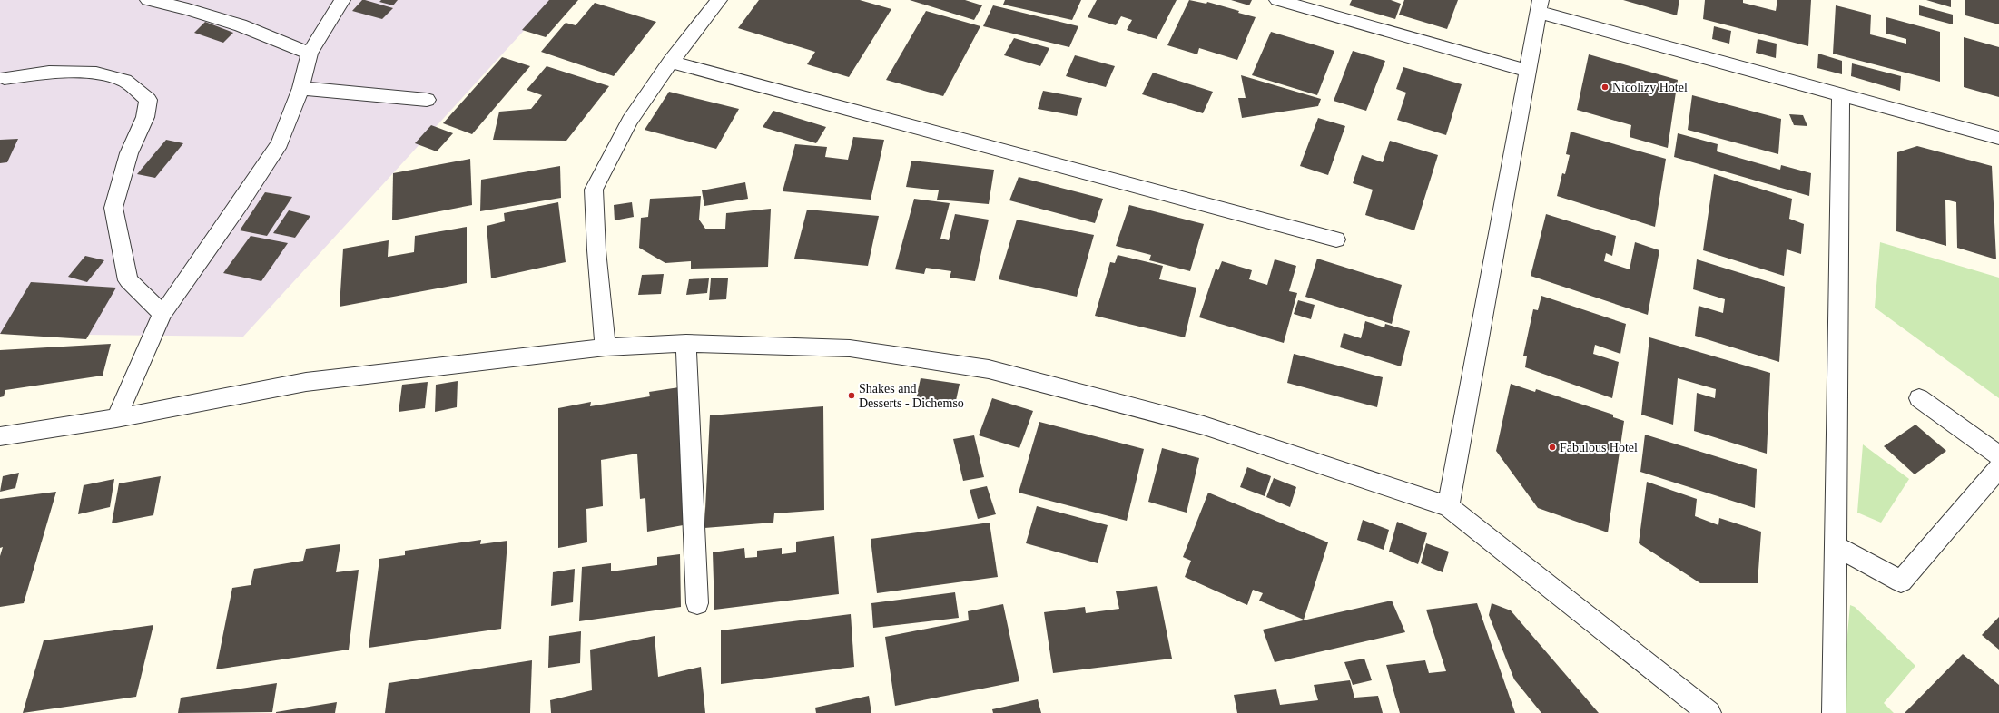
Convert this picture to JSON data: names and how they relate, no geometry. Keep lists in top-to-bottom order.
{
  "places": ["Nicolizy Hotel", "Shakes and Desserts - Dichemso", "Fabulous Hotel"]
}
